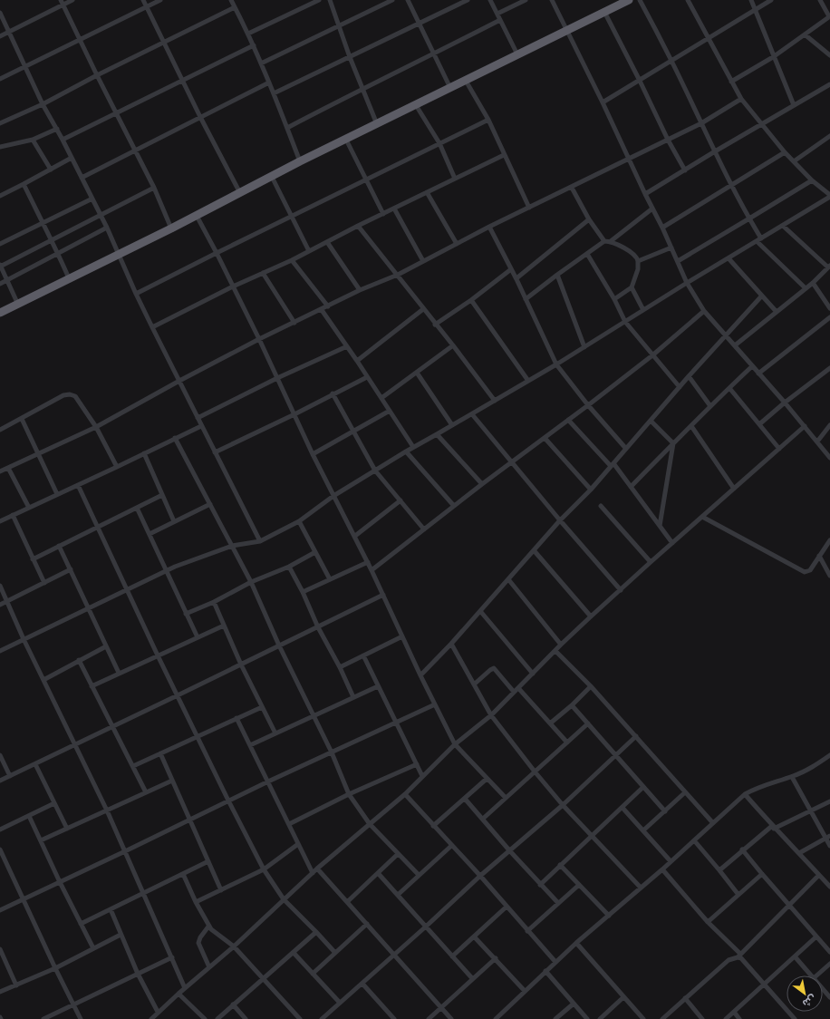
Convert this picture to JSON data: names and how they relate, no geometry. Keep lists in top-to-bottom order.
{
  "north": "bottom right"
}
